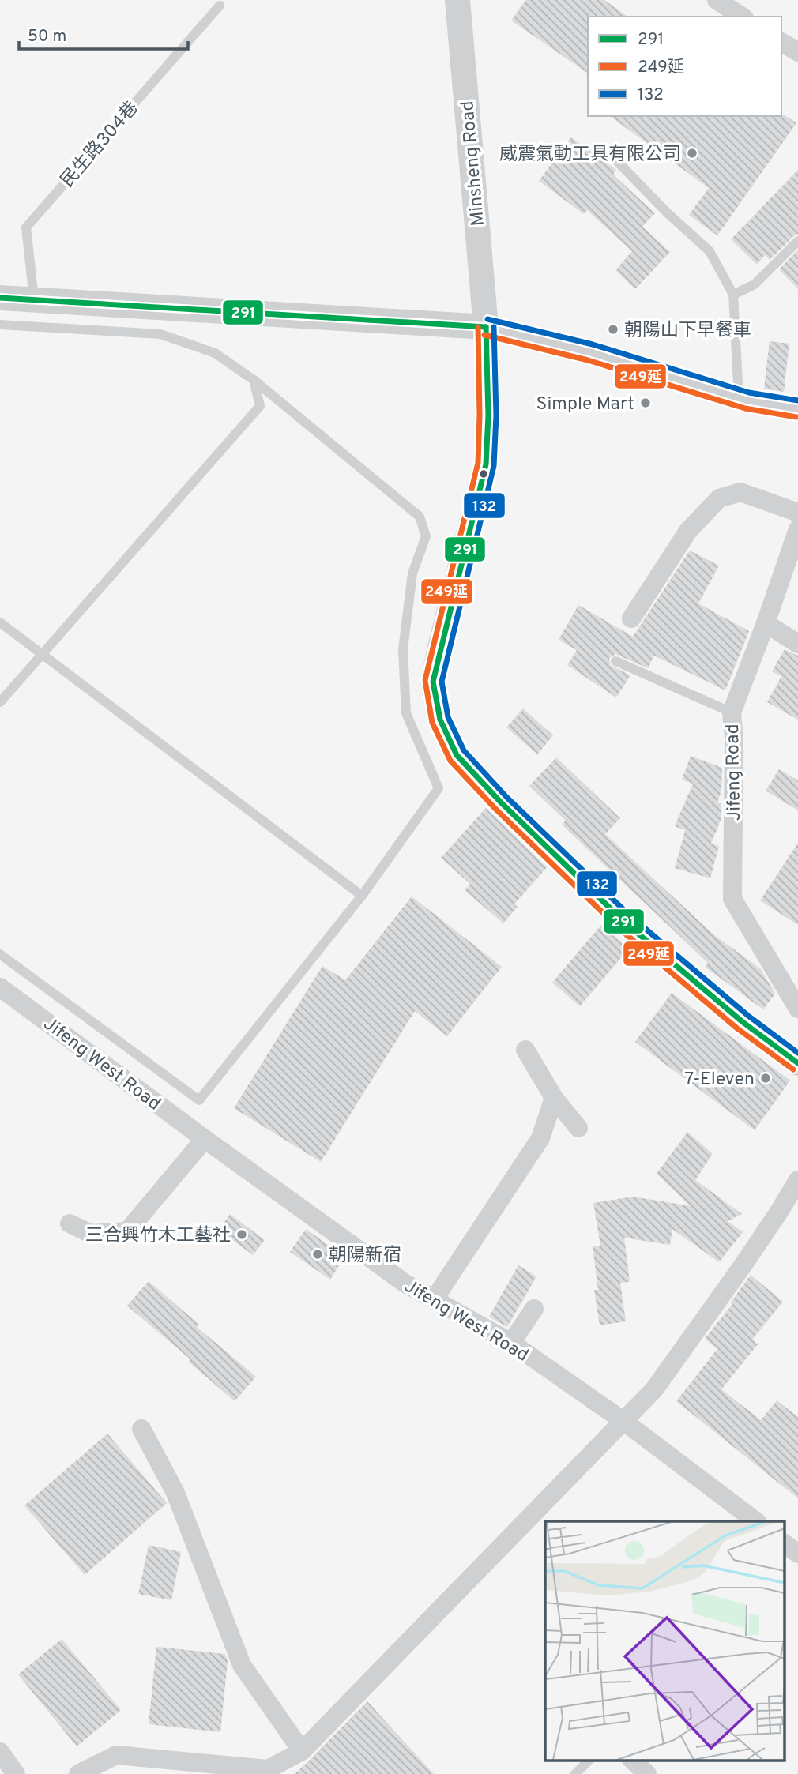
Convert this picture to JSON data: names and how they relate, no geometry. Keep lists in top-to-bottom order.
{
  "streets": {
    "street": ["Minsheng Road", "Jifeng Road", "Jifeng West Road"],
    "lane": ["民生路304巷"]
  },
  "places": [
    "威震氣動工具有限公司",
    "朝陽山下早餐車",
    "Simple Mart",
    "7-Eleven",
    "三合興竹木工藝社",
    "朝陽新宿"
  ],
  "lines": ["transit line 291", "transit line 132", "transit line 249延"],
  "legend": ["291", "249延", "132"],
  "scale_bar": "50 m"
}
